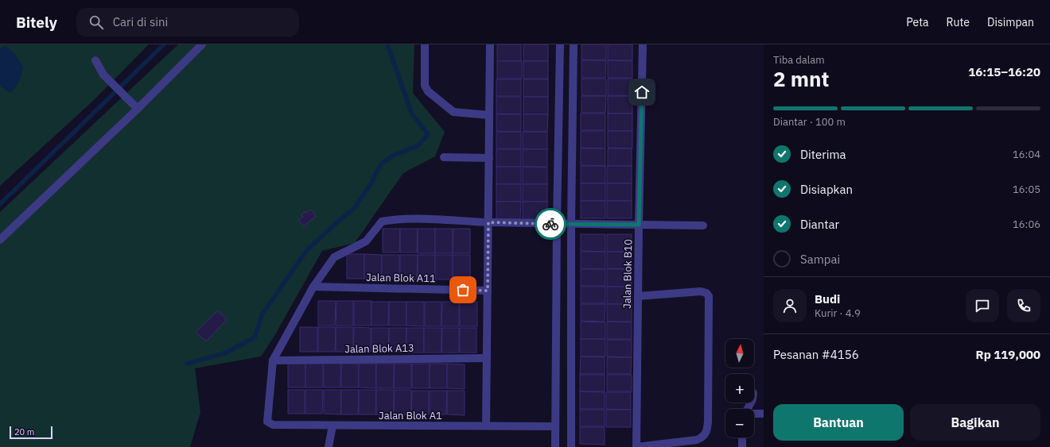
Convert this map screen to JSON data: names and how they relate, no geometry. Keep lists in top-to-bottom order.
{
  "streets": {
    "street": [
      "Jalan Blok B10",
      "Jalan Blok A11",
      "Jalan Blok A13",
      "Jalan Blok A1"
    ]
  },
  "crossings": [
    ["Jalan Blok A13", "Jalan Blok A1"]
  ],
  "scale_bar": "20 m",
  "north": "top",
  "page": {
    "header": "Bitely",
    "search": "Cari di sini",
    "nav": ["Peta", "Rute", "Disimpan"],
    "heading": ["2 mnt", "Tiba dalam", "16:15–16:20"],
    "panel": [
      "Budi",
      "Kurir · 4.9",
      "Pesanan #4156",
      "Rp 119,000"
    ],
    "bar": "Diantar · 100 m",
    "list": [
      ["Diterima", "16:04"],
      ["Disiapkan", "16:05"],
      ["Diantar", "16:06"],
      "Sampai"
    ],
    "map_buttons": ["+", "−"],
    "buttons": ["Bantuan", "Bagikan"],
    "scale": "20 m"
  }
}
